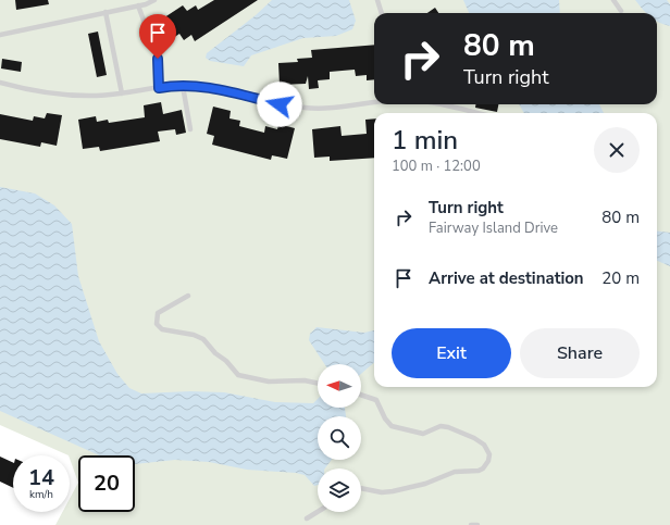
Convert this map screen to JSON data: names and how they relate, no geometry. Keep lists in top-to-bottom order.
{
  "north": "left",
  "page": {
    "turn": ["80 m", "Turn right"],
    "heading": ["1 min", "100 m · 12:00"],
    "list": [
      {
        "name": "Turn right",
        "note": "Fairway Island Drive",
        "value": "80 m"
      },
      {
        "name": "Arrive at destination",
        "value": "20 m"
      }
    ],
    "buttons": ["Exit", "Share"],
    "speed": "14 km/h",
    "limit": "20"
  }
}
